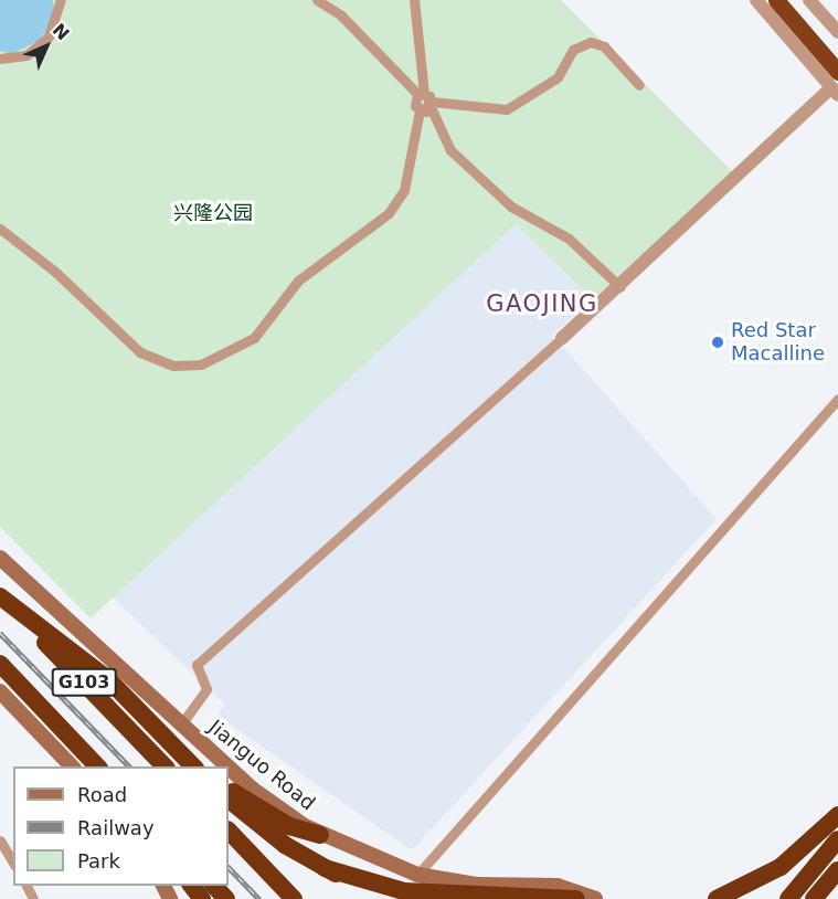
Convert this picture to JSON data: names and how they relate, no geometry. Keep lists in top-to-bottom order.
{
  "streets": {
    "highway": ["G103"],
    "main road": ["Jianguo Road"]
  },
  "districts": ["GAOJING"],
  "parks": ["兴隆公园"],
  "places": ["Red Star Macalline"],
  "legend": ["Road", "Railway", "Park"],
  "north": "top right"
}
